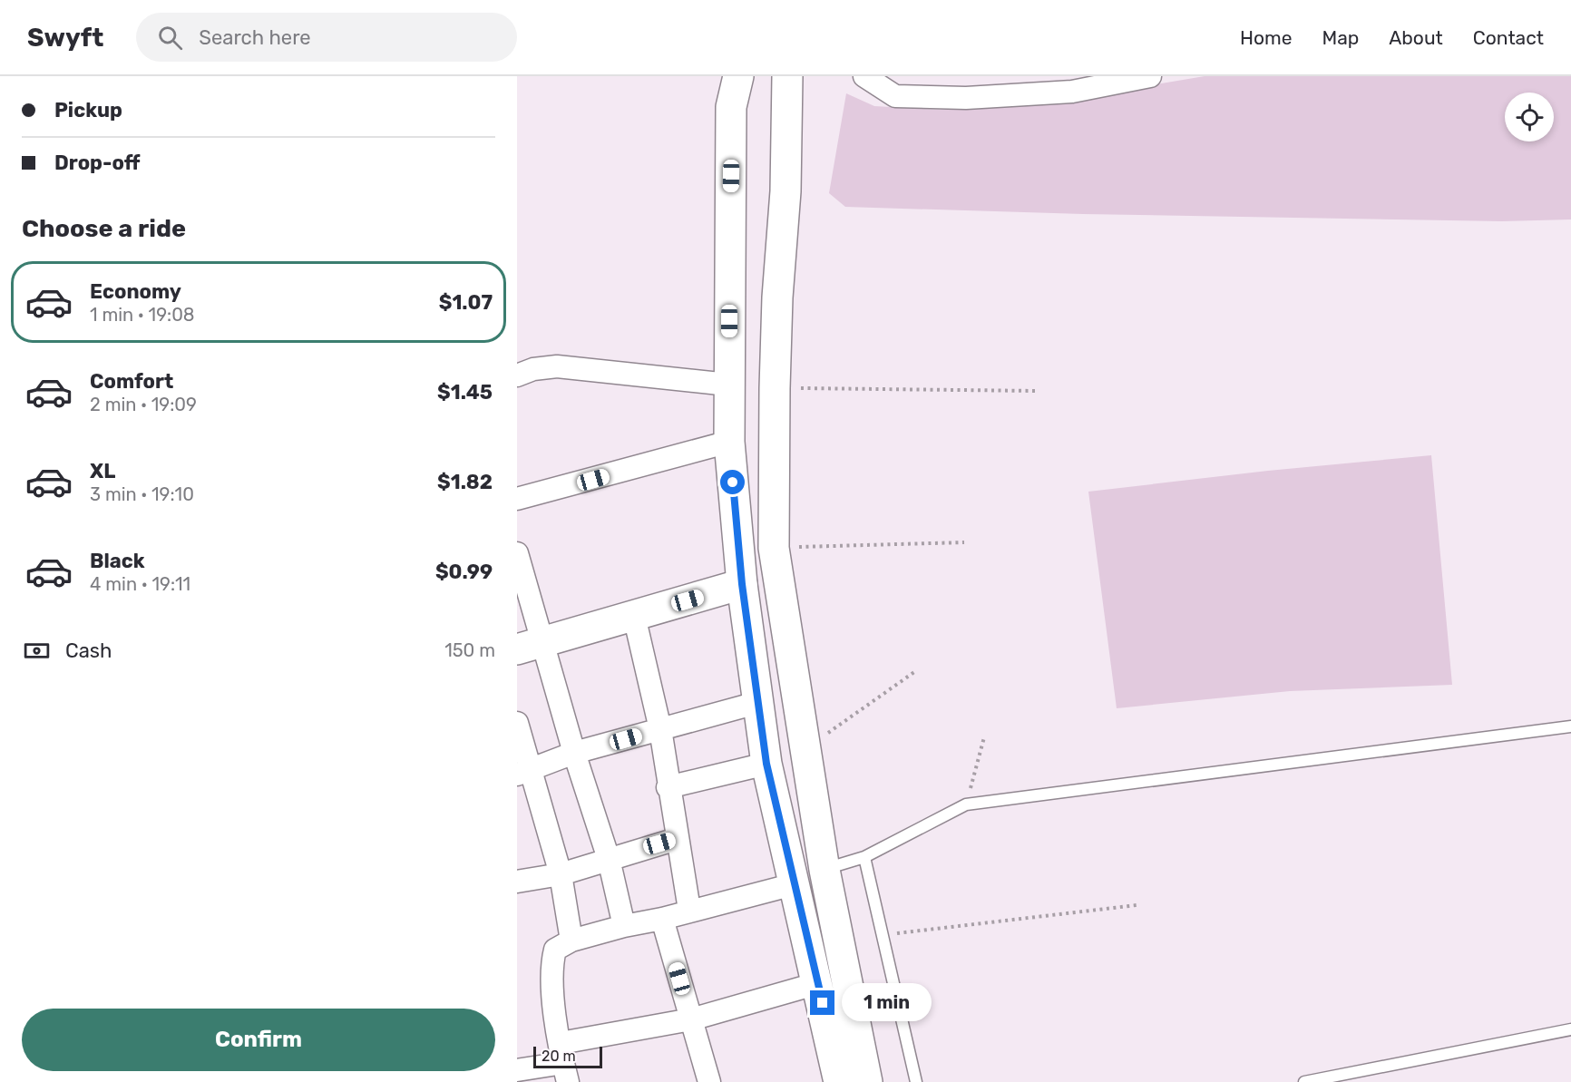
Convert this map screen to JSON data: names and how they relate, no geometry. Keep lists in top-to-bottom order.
{
  "scale_bar": "20 m",
  "page": {
    "header": "Swyft",
    "search": "Search here",
    "nav": [
      "Home",
      "Map",
      "About",
      "Contact"
    ],
    "banner": ["Pickup", "Drop-off"],
    "heading": "Choose a ride",
    "list": [
      {
        "name": "Economy",
        "note": "1 min · 19:08",
        "value": "$1.07"
      },
      {
        "name": "Comfort",
        "note": "2 min · 19:09",
        "value": "$1.45"
      },
      {
        "name": "XL",
        "note": "3 min · 19:10",
        "value": "$1.82"
      },
      {
        "name": "Black",
        "note": "4 min · 19:11",
        "value": "$0.99"
      }
    ],
    "pay": ["Cash", "150 m"],
    "bubble": "1 min",
    "buttons": "Confirm",
    "scale": "20 m"
  }
}
